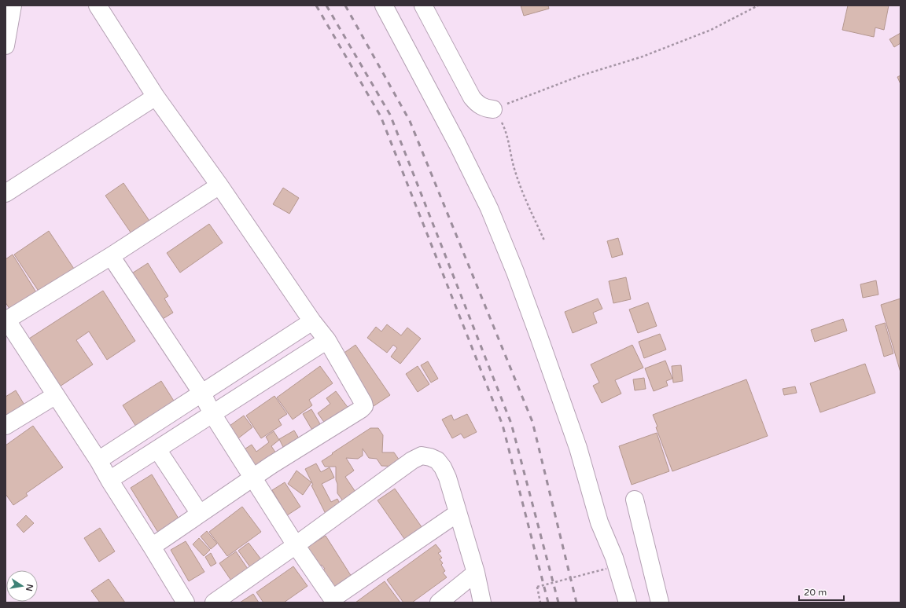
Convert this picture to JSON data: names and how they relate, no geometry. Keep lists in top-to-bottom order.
{
  "scale_bar": "20 m",
  "north": "right"
}
